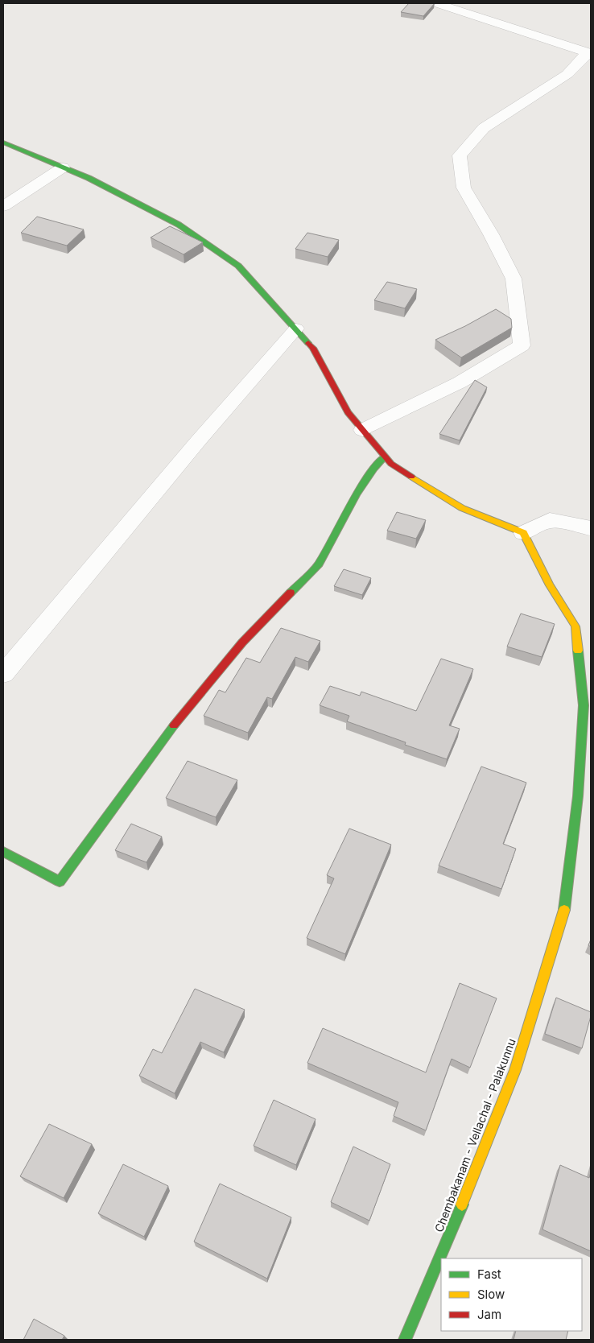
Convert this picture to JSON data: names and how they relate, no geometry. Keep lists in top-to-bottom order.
{
  "streets": {
    "main road": ["Chembakanam - Vellachal - Palakunnu"]
  },
  "legend": ["Fast", "Slow", "Jam"]
}
